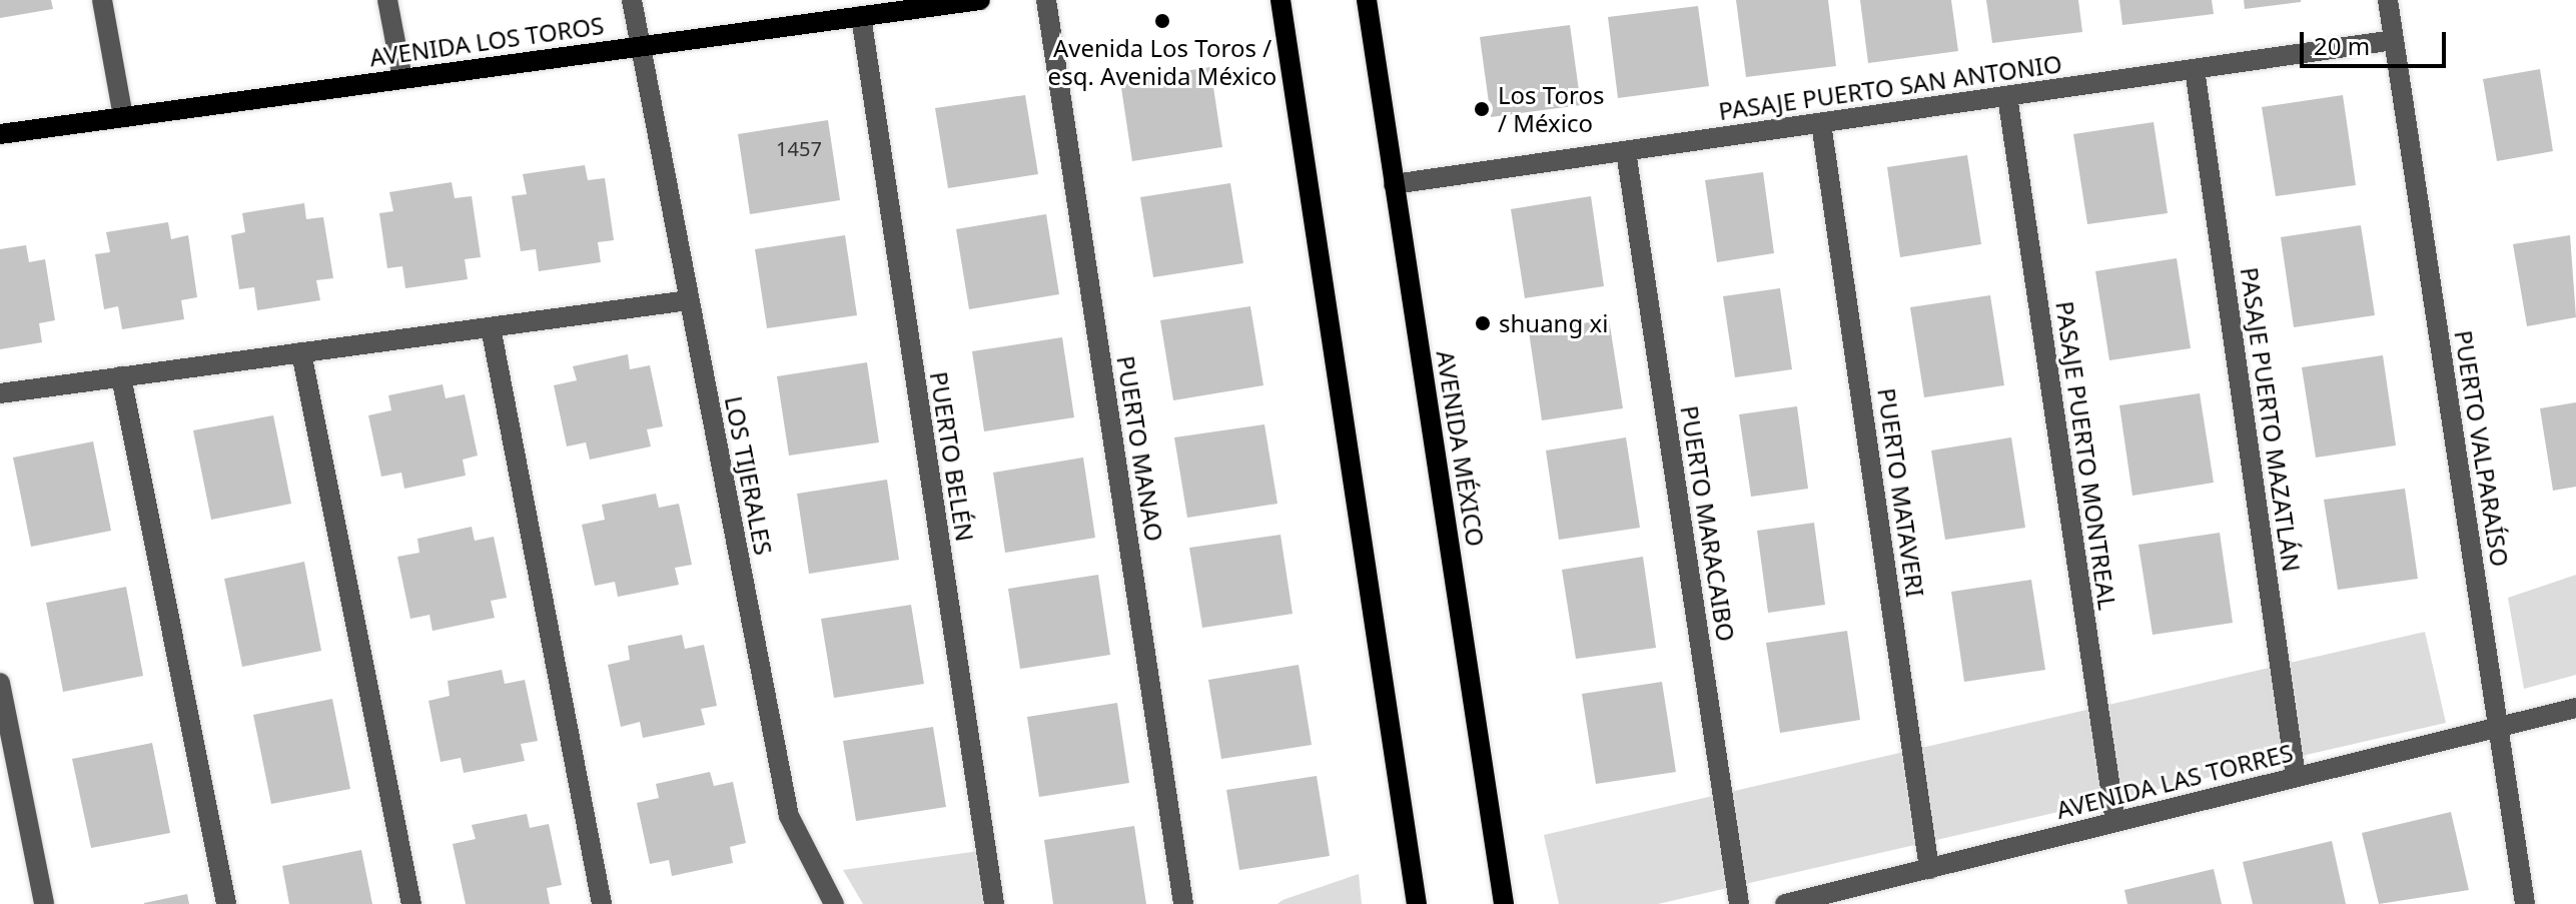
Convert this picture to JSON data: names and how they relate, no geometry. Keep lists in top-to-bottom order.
{
  "streets": {
    "main road": ["AVENIDA LOS TOROS", "AVENIDA MÉXICO"],
    "street": [
      "PASAJE PUERTO SAN ANTONIO",
      "PASAJE PUERTO MAZATLÁN",
      "PUERTO MANAO",
      "PUERTO VALPARAÍSO",
      "PASAJE PUERTO MONTREAL",
      "PUERTO BELÉN",
      "LOS TIJERALES",
      "PUERTO MATAVERI",
      "PUERTO MARACAIBO",
      "AVENIDA LAS TORRES"
    ]
  },
  "crossings": [
    ["AVENIDA LOS TOROS", "PUERTO BELÉN"],
    ["AVENIDA LOS TOROS", "LOS TIJERALES"],
    ["PASAJE PUERTO SAN ANTONIO", "PASAJE PUERTO MAZATLÁN"],
    ["PASAJE PUERTO SAN ANTONIO", "AVENIDA MÉXICO"],
    ["PASAJE PUERTO SAN ANTONIO", "PUERTO VALPARAÍSO"],
    ["PASAJE PUERTO SAN ANTONIO", "PASAJE PUERTO MONTREAL"],
    ["PASAJE PUERTO SAN ANTONIO", "PUERTO MATAVERI"],
    ["PASAJE PUERTO SAN ANTONIO", "PUERTO MARACAIBO"],
    ["PASAJE PUERTO MAZATLÁN", "AVENIDA LAS TORRES"],
    ["PUERTO VALPARAÍSO", "AVENIDA LAS TORRES"],
    ["PASAJE PUERTO MONTREAL", "AVENIDA LAS TORRES"],
    ["PUERTO MATAVERI", "AVENIDA LAS TORRES"]
  ],
  "places": ["Avenida Los Toros / esq. Avenida México", "Los Toros / México", "shuang xi"],
  "house_numbers": ["1457"],
  "scale_bar": "20 m"
}
